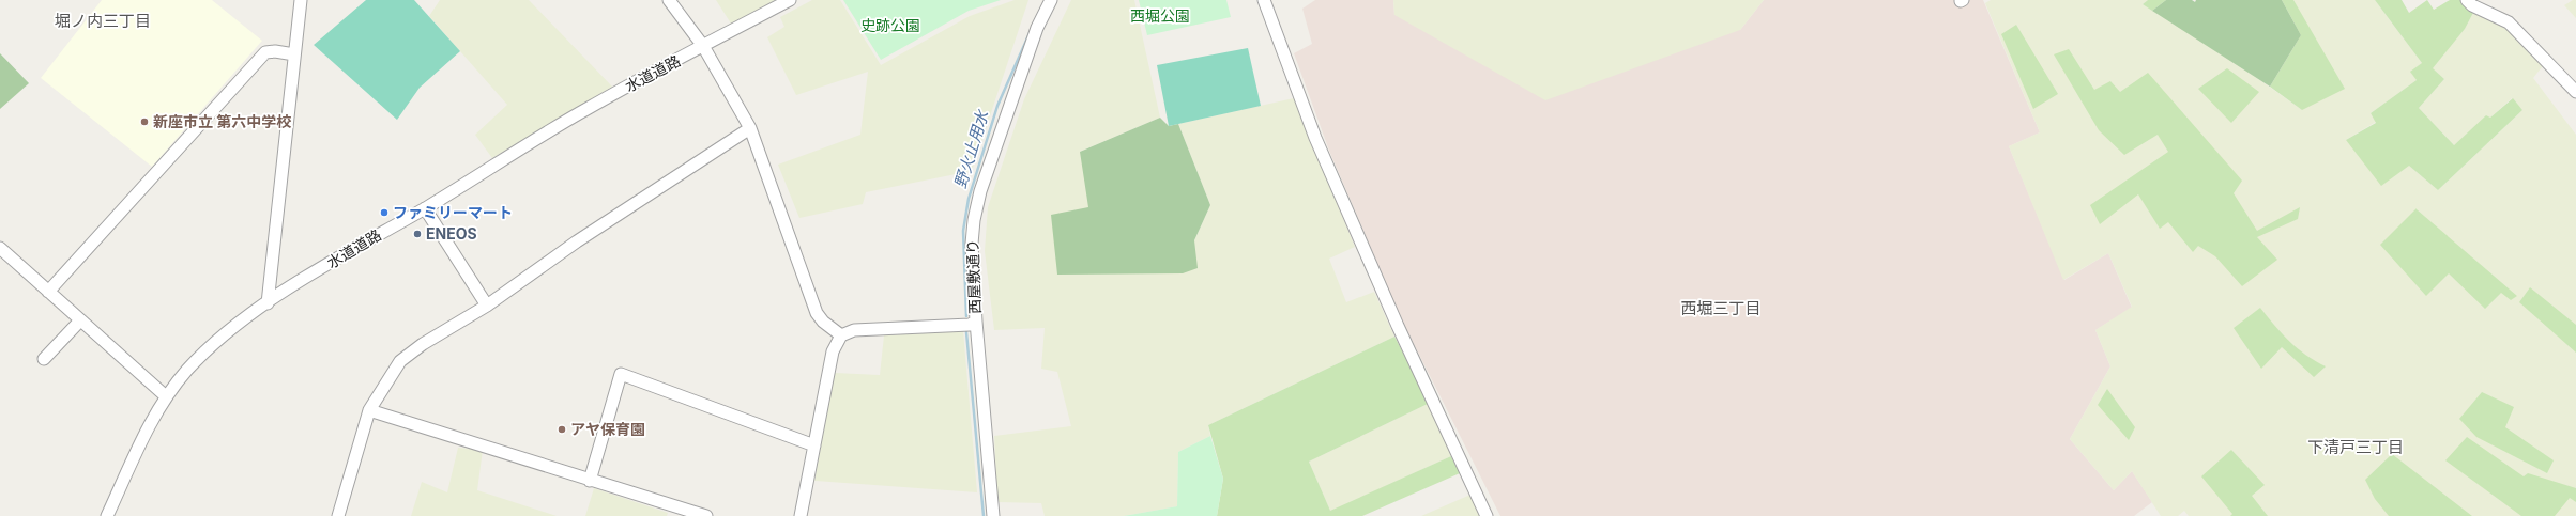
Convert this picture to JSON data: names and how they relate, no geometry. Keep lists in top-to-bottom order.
{
  "streets": {
    "street": ["水道道路", "西屋敷通り"]
  },
  "districts": ["堀ノ内三丁目", "西堀三丁目", "下清戸三丁目"],
  "water": ["野火止用水"],
  "parks": ["西堀公園", "史跡公園"],
  "places": [
    "新座市立 第六中学校",
    "ファミリーマート",
    "ENEOS",
    "アヤ保育園"
  ]
}
